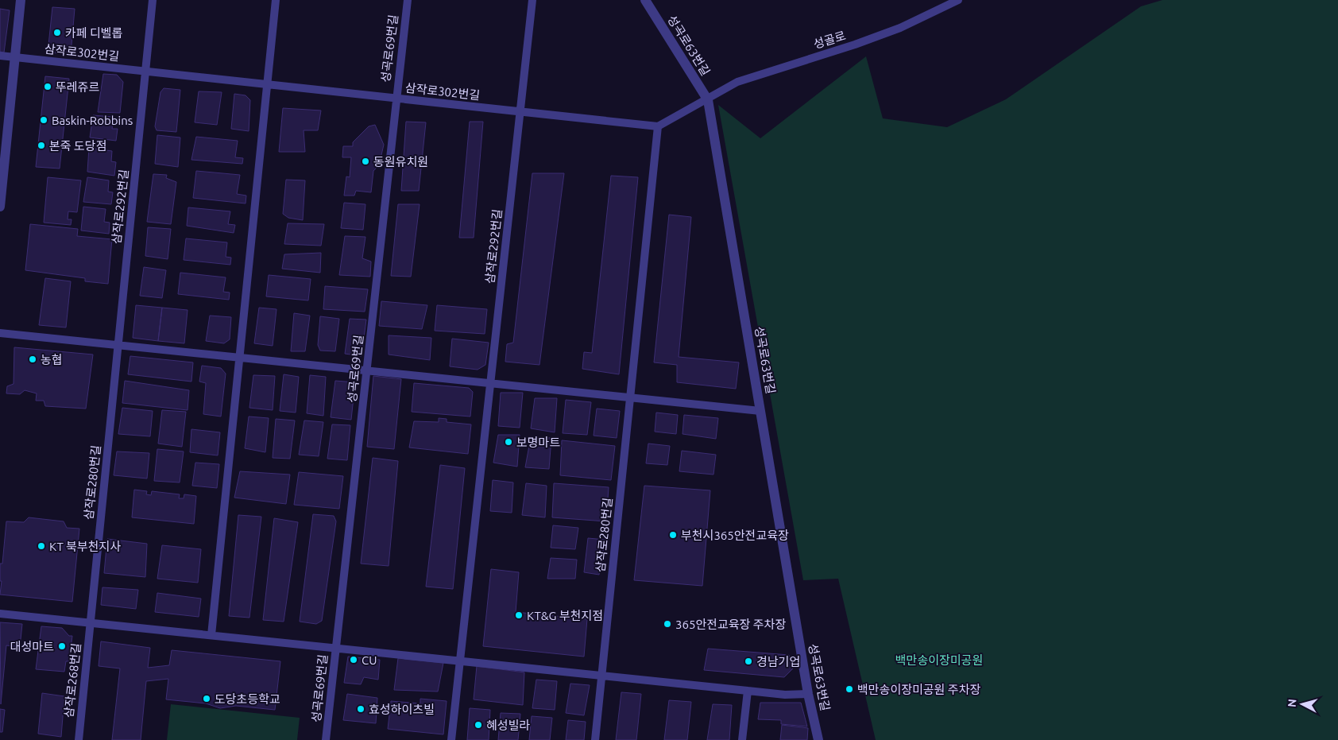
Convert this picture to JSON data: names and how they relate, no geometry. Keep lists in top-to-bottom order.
{
  "streets": {
    "street": ["성곡로63번길"],
    "lane": [
      "성골로",
      "성곡로69번길",
      "삼작로302번길",
      "삼작로292번길",
      "삼작로280번길",
      "삼작로268번길"
    ]
  },
  "crossings": [
    ["성골로", "성곡로63번길"],
    ["성곡로69번길", "삼작로302번길"],
    ["삼작로302번길", "삼작로292번길"],
    ["삼작로292번길", "삼작로280번길"],
    ["삼작로280번길", "삼작로268번길"]
  ],
  "parks": ["백만송이장미공원"],
  "places": [
    "카페 디벨롭",
    "뚜레쥬르",
    "Baskin-Robbins",
    "본죽 도당점",
    "동원유치원",
    "농협",
    "보명마트",
    "부천시365안전교육장",
    "KT 북부천지사",
    "KT&G 부천지점",
    "365안전교육장 주차장",
    "대성마트",
    "CU",
    "경남기업",
    "백만송이장미공원 주차장",
    "도당초등학교",
    "효성하이츠빌",
    "혜성빌라"
  ],
  "north": "left"
}
